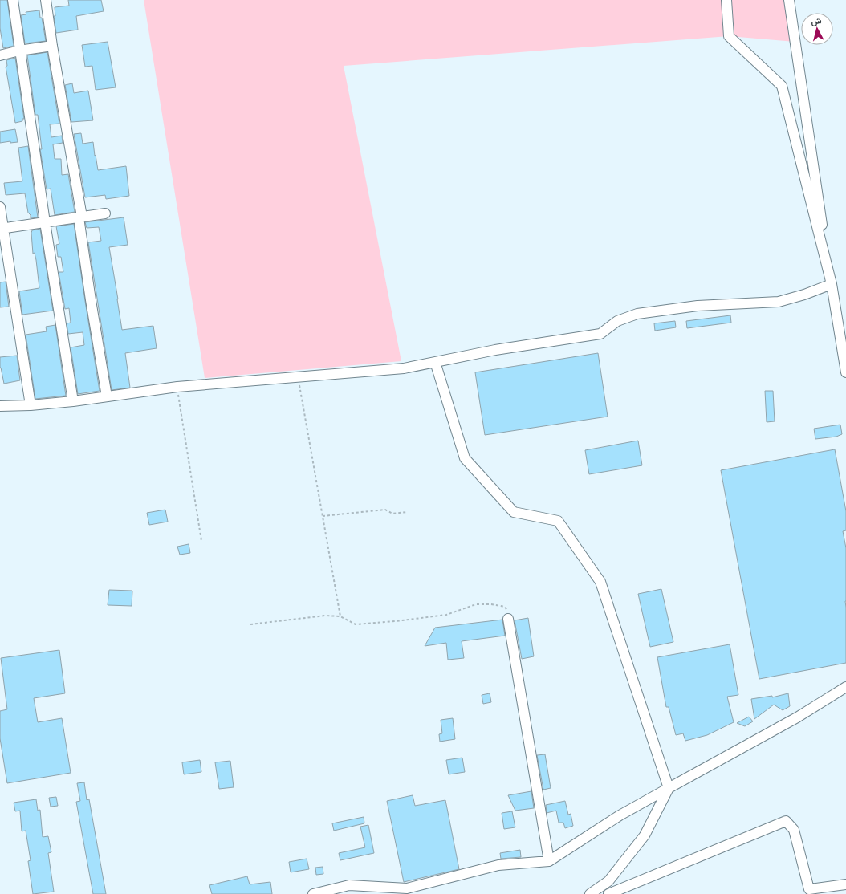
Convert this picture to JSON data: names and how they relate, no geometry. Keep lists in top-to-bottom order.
{
  "north": "top"
}
